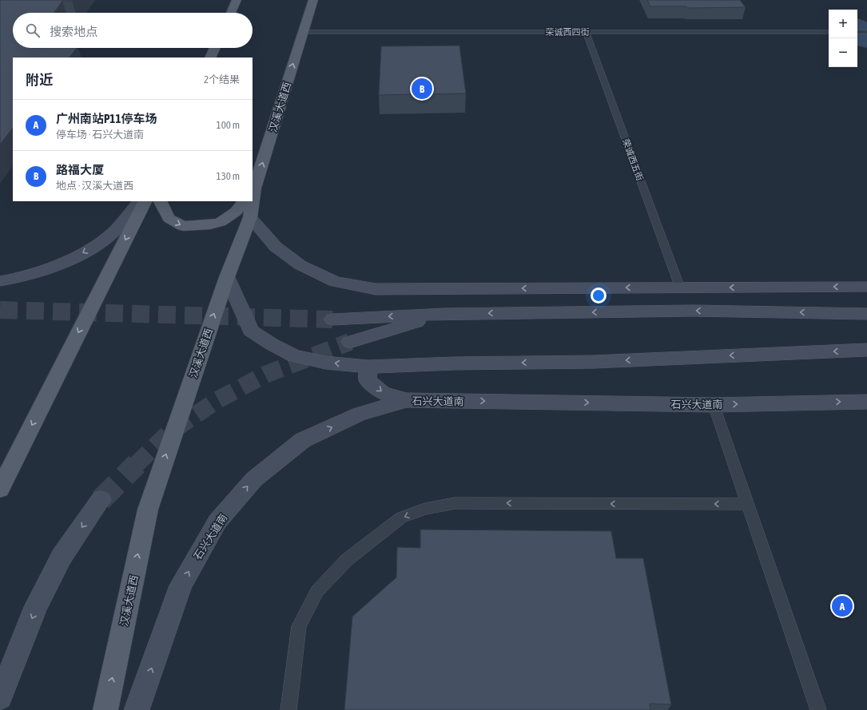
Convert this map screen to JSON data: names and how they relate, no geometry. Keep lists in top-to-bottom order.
{
  "streets": {
    "main road": ["汉溪大道西", "石兴大道南"],
    "lane": ["荣诚西四街", "荣诚西五街"]
  },
  "crossings": [
    ["荣诚西四街", "汉溪大道西"],
    ["荣诚西四街", "荣诚西五街"]
  ],
  "page": {
    "map_buttons": ["+", "−"],
    "search": "搜索地点",
    "heading": ["附近", "2个结果"],
    "pins": ["B", "A"],
    "list": [
      {
        "mark": "A",
        "name": "广州南站P11停车场",
        "note": "停车场 · 石兴大道南",
        "value": "100 m"
      },
      {
        "mark": "B",
        "name": "路福大厦",
        "note": "地点 · 汉溪大道西",
        "value": "130 m"
      }
    ]
  }
}
